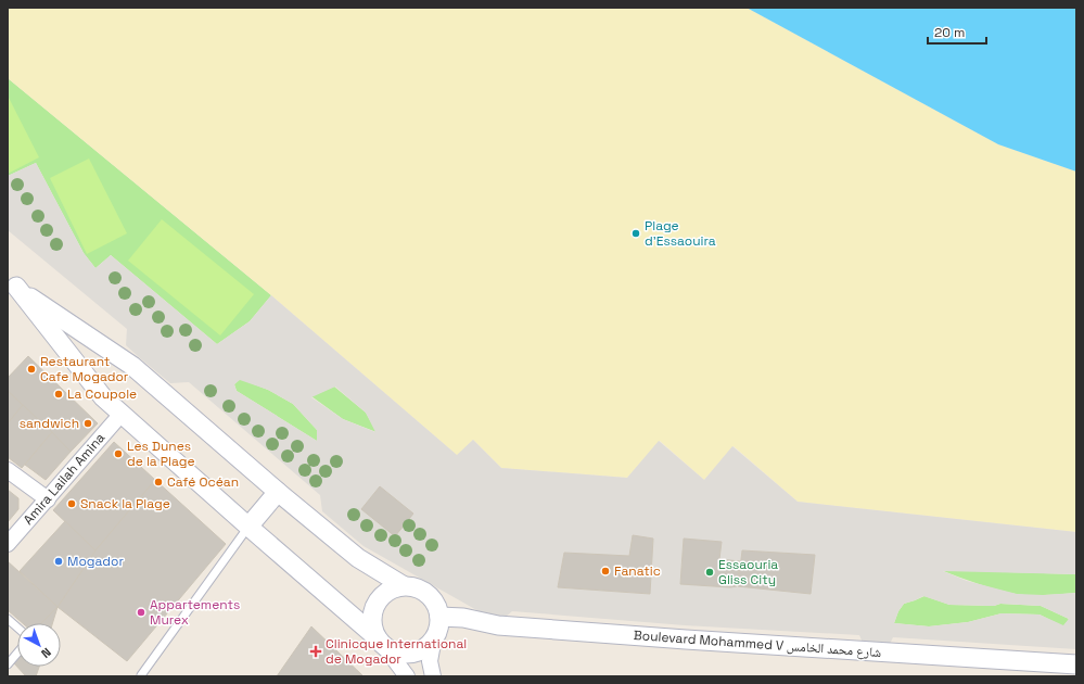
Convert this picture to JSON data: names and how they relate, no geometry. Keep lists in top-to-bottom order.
{
  "streets": {
    "street": ["Amira Lailah Amina", "Boulevard Mohammed V شارع محمد الخامس"]
  },
  "places": {
    "other": [
      "Plage d'Essaouira",
      "Restaurant Cafe Mogador",
      "La Coupole",
      "sandwich",
      "Les Dunes de la Plage",
      "Café Océan",
      "Snack la Plage",
      "Mogador",
      "Fanatic",
      "Essaouria Gliss City",
      "Appartements Murex"
    ],
    "health": ["Clinicque International de Mogador"]
  },
  "scale_bar": "20 m",
  "north": "bottom right"
}
